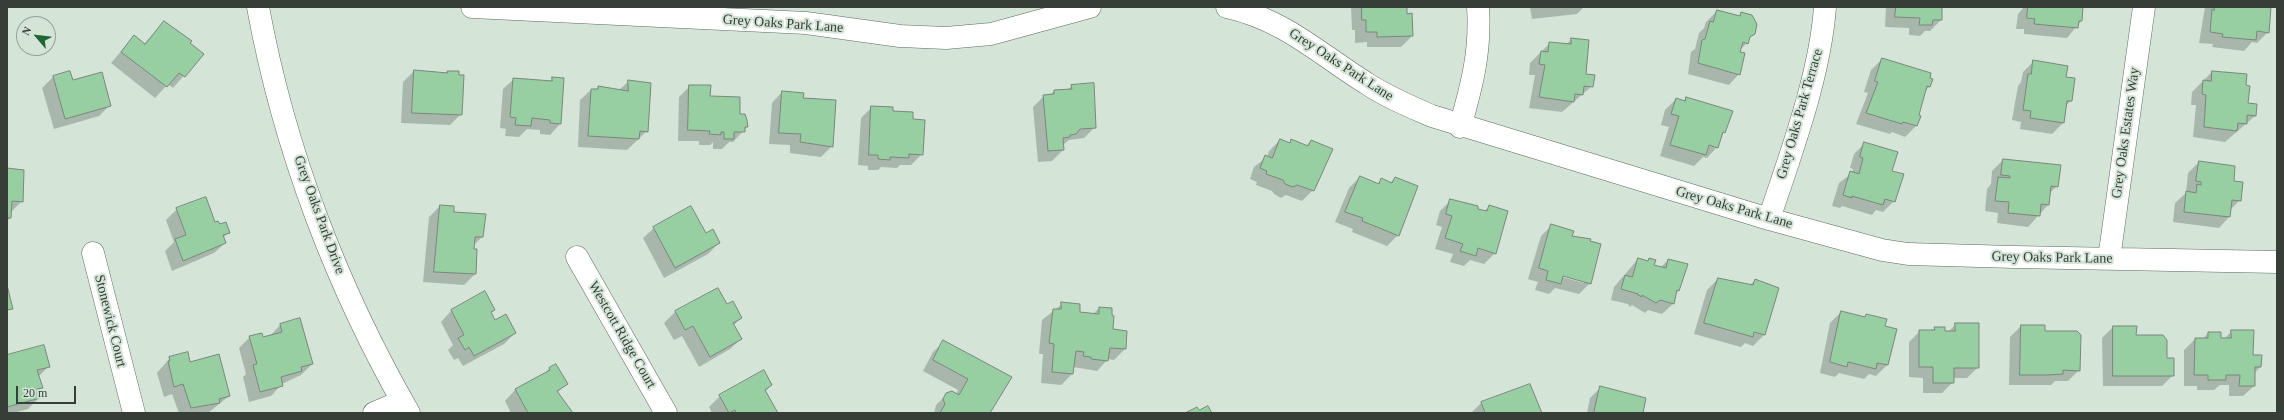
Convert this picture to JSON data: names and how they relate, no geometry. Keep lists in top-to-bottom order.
{
  "streets": {
    "street": [
      "Grey Oaks Park Lane",
      "Grey Oaks Park Terrace",
      "Grey Oaks Estates Way",
      "Grey Oaks Park Drive",
      "Stonewick Court",
      "Westcott Ridge Court"
    ]
  },
  "crossings": [
    ["Grey Oaks Park Lane", "Grey Oaks Park Terrace"],
    ["Grey Oaks Park Lane", "Grey Oaks Estates Way"]
  ],
  "scale_bar": "20 m",
  "north": "top left"
}
